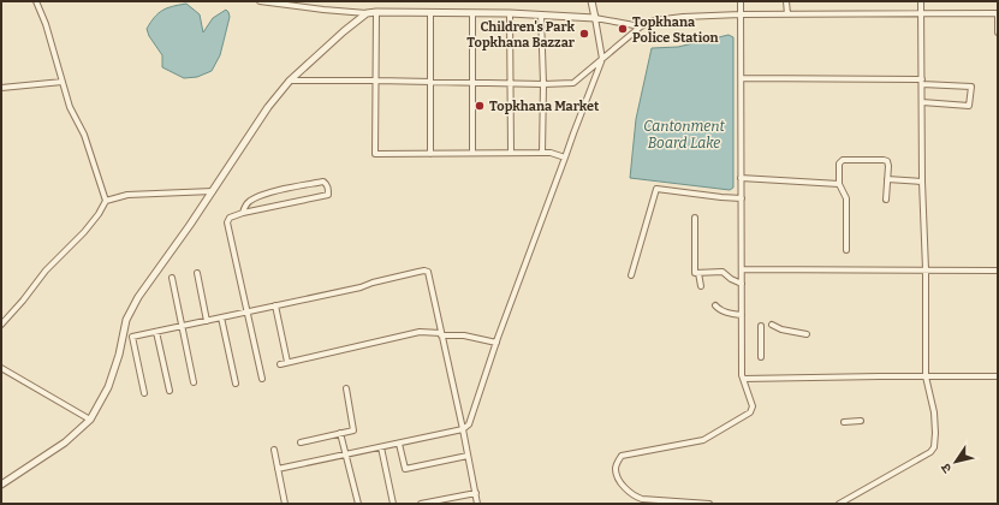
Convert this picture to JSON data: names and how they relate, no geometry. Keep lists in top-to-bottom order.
{
  "water": ["Cantonment Board Lake"],
  "places": ["Topkhana Police Station", "Children's Park Topkhana Bazzar", "Topkhana Market"],
  "north": "bottom left"
}
